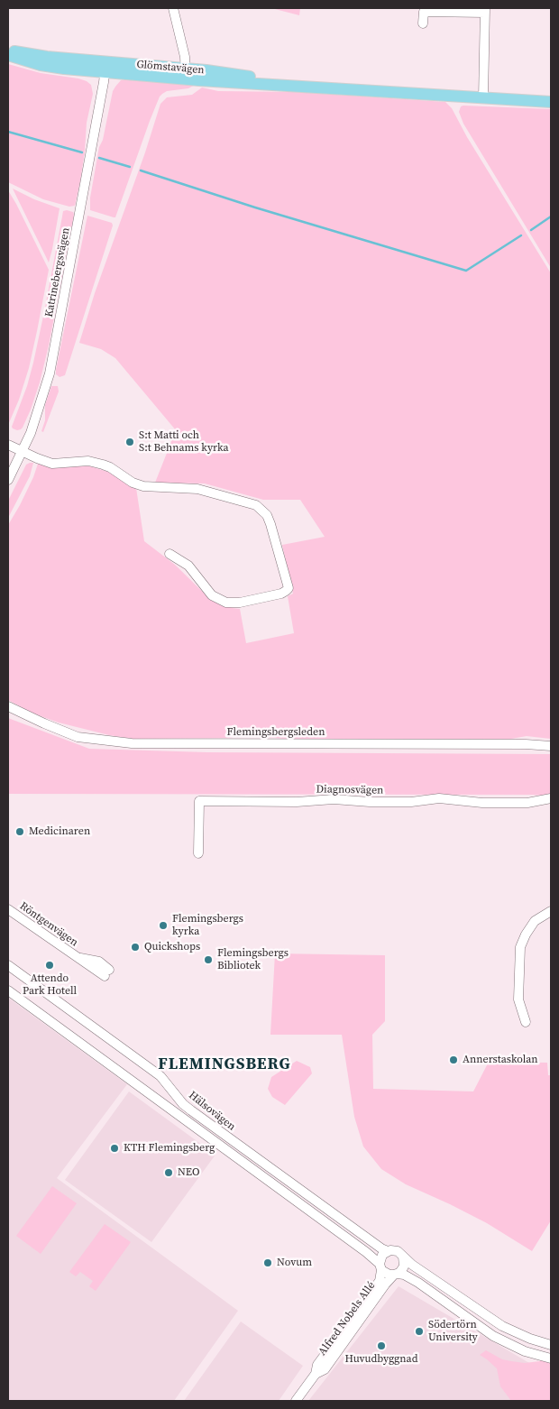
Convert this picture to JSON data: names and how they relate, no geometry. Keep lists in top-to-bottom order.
{
  "streets": {
    "main road": ["Glömstavägen"],
    "street": [
      "Katrinebergsvägen",
      "Flemingsbergsleden",
      "Diagnosvägen",
      "Röntgenvägen",
      "Hälsovägen",
      "Alfred Nobels Allé"
    ]
  },
  "crossings": [
    ["Glömstavägen", "Katrinebergsvägen"],
    ["Hälsovägen", "Alfred Nobels Allé"]
  ],
  "districts": ["FLEMINGSBERG"],
  "places": [
    "S:t Matti och S:t Behnams kyrka",
    "Medicinaren",
    "Flemingsbergs kyrka",
    "Quickshops",
    "Flemingsbergs Bibliotek",
    "Attendo Park Hotell",
    "Annerstaskolan",
    "KTH Flemingsberg",
    "NEO",
    "Novum",
    "Södertörn University",
    "Huvudbyggnad"
  ]
}
